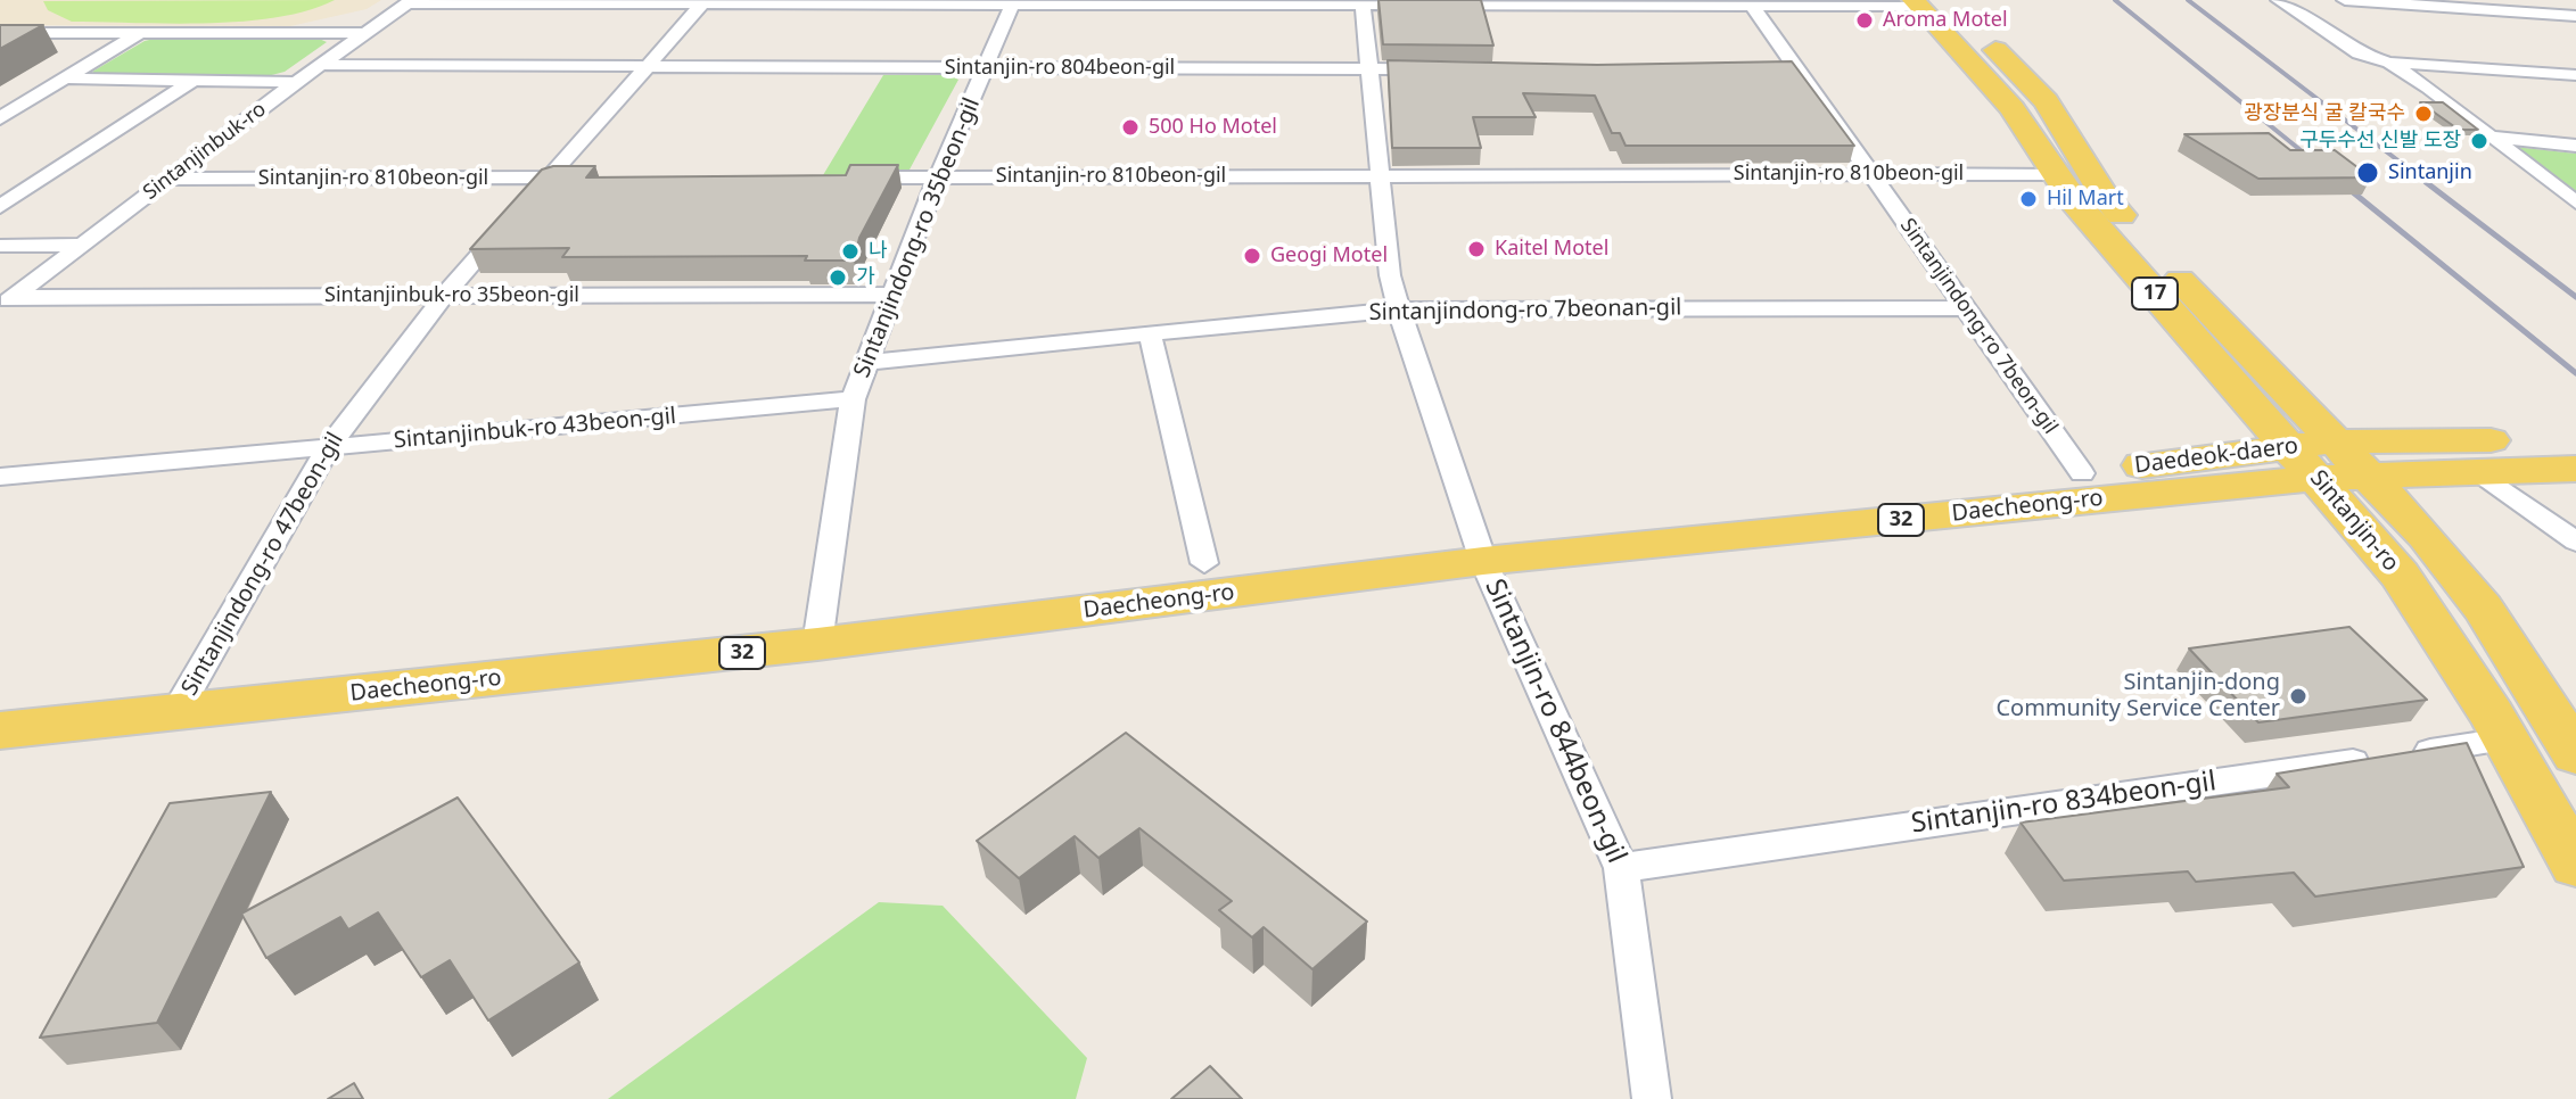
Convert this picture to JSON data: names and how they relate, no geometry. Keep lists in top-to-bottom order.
{
  "streets": {
    "main road": [
      "17",
      "Daedeok-daero",
      "Daecheong-ro",
      "32",
      "Sintanjin-ro"
    ],
    "street": [
      "Sintanjin-ro 804beon-gil",
      "Sintanjinbuk-ro",
      "Sintanjin-ro 810beon-gil",
      "Sintanjindong-ro 35beon-gil",
      "Sintanjinbuk-ro 35beon-gil",
      "Sintanjindong-ro 7beonan-gil",
      "Sintanjindong-ro 7beon-gil",
      "Sintanjinbuk-ro 43beon-gil",
      "Sintanjindong-ro 47beon-gil",
      "Sintanjin-ro 844beon-gil",
      "Sintanjin-ro 834beon-gil"
    ]
  },
  "crossings": [
    ["Sintanjin-ro 804beon-gil", "Sintanjinbuk-ro"],
    ["Sintanjin-ro 804beon-gil", "Sintanjindong-ro 35beon-gil"],
    ["Sintanjin-ro 804beon-gil", "Sintanjindong-ro 47beon-gil"],
    ["Sintanjin-ro 804beon-gil", "Sintanjin-ro 844beon-gil"],
    ["Sintanjinbuk-ro", "Sintanjin-ro 810beon-gil"],
    ["Sintanjinbuk-ro", "Sintanjinbuk-ro 35beon-gil"],
    ["Sintanjin-ro 810beon-gil", "Sintanjindong-ro 35beon-gil"],
    ["Sintanjin-ro 810beon-gil", "Sintanjindong-ro 7beon-gil"],
    ["Sintanjin-ro 810beon-gil", "Sintanjin-ro"],
    ["Sintanjin-ro 810beon-gil", "Sintanjindong-ro 47beon-gil"],
    ["Sintanjin-ro 810beon-gil", "Sintanjin-ro 844beon-gil"],
    ["Sintanjindong-ro 35beon-gil", "Sintanjinbuk-ro 35beon-gil"],
    ["Sintanjindong-ro 35beon-gil", "Sintanjindong-ro 7beonan-gil"],
    ["Sintanjindong-ro 35beon-gil", "Sintanjinbuk-ro 43beon-gil"],
    ["Sintanjindong-ro 35beon-gil", "Daecheong-ro"],
    ["Sintanjinbuk-ro 35beon-gil", "Sintanjindong-ro 47beon-gil"],
    ["Sintanjindong-ro 7beonan-gil", "Sintanjindong-ro 7beon-gil"],
    ["Sintanjindong-ro 7beonan-gil", "Sintanjin-ro 844beon-gil"],
    ["Sintanjindong-ro 7beon-gil", "Daedeok-daero"],
    ["Sintanjinbuk-ro 43beon-gil", "Sintanjindong-ro 47beon-gil"],
    ["Daedeok-daero", "Daecheong-ro"],
    ["Daedeok-daero", "Sintanjin-ro"],
    ["Daedeok-daero", "Sintanjin-ro 844beon-gil"],
    ["Daecheong-ro", "Sintanjin-ro"],
    ["Daecheong-ro", "Sintanjindong-ro 47beon-gil"],
    ["Daecheong-ro", "Sintanjin-ro 844beon-gil"],
    ["Sintanjin-ro", "Sintanjin-ro 834beon-gil"],
    ["Sintanjin-ro 844beon-gil", "Sintanjin-ro 834beon-gil"]
  ],
  "places": [
    "Aroma Motel",
    "광장분식 굴 칼국수",
    "500 Ho Motel",
    "구두수선 신발 도장",
    "Sintanjin",
    "Hil Mart",
    "Kaitel Motel",
    "나",
    "Geogi Motel",
    "가",
    "Sintanjin-dong Community Service Center"
  ]
}
